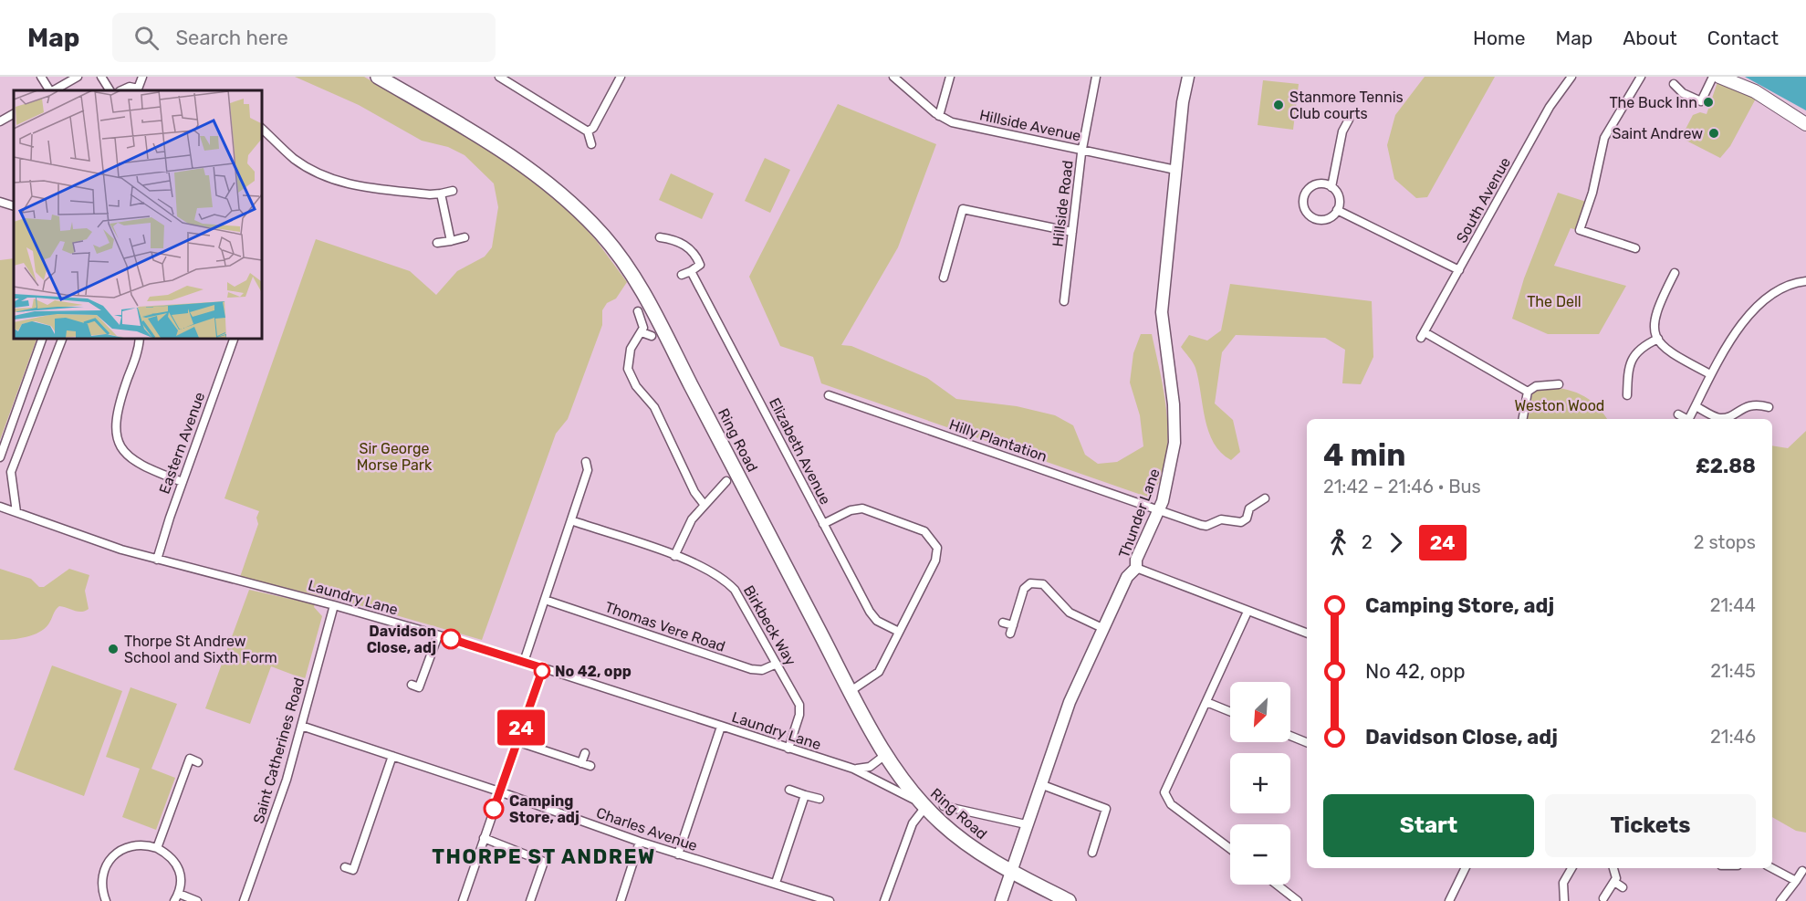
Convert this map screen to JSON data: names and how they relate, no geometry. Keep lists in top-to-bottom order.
{
  "streets": {
    "highway": ["Ring Road"],
    "street": [
      "Hillside Avenue",
      "South Avenue",
      "Hillside Road",
      "Hilly Plantation",
      "Eastern Avenue",
      "Elizabeth Avenue",
      "Thunder Lane",
      "Laundry Lane",
      "Birkbeck Way",
      "Thomas Vere Road",
      "Saint Catherines Road",
      "Charles Avenue"
    ]
  },
  "crossings": [
    ["Hillside Avenue", "Hillside Road"],
    ["Hillside Avenue", "Thunder Lane"],
    ["Ring Road", "Thunder Lane"],
    ["Ring Road", "Laundry Lane"],
    ["Hilly Plantation", "Thunder Lane"],
    ["Eastern Avenue", "Laundry Lane"],
    ["Laundry Lane", "Birkbeck Way"],
    ["Laundry Lane", "Saint Catherines Road"],
    ["Birkbeck Way", "Thomas Vere Road"],
    ["Saint Catherines Road", "Charles Avenue"]
  ],
  "districts": ["THORPE ST ANDREW"],
  "parks": ["The Dell", "Weston Wood", "Sir George Morse Park"],
  "places": [
    "The Buck Inn",
    "Stanmore Tennis Club courts",
    "Saint Andrew",
    "Davidson Close, adj",
    "Thorpe St Andrew School and Sixth Form",
    "No 42, opp",
    "Camping Store, adj"
  ],
  "lines": ["bus line 24"],
  "north": "bottom left",
  "page": {
    "header": "Map",
    "search": "Search here",
    "nav": [
      "Home",
      "Map",
      "About",
      "Contact"
    ],
    "on_map": "24",
    "heading": ["4 min", "21:42 – 21:46 · Bus", "£2.88"],
    "legs": ["2", "24", "2 stops"],
    "list": [
      {
        "name": "Camping Store, adj",
        "value": "21:44"
      },
      {
        "name": "No 42, opp",
        "value": "21:45"
      },
      {
        "name": "Davidson Close, adj",
        "value": "21:46"
      }
    ],
    "map_buttons": ["+", "−"],
    "buttons": ["Start", "Tickets"]
  }
}
